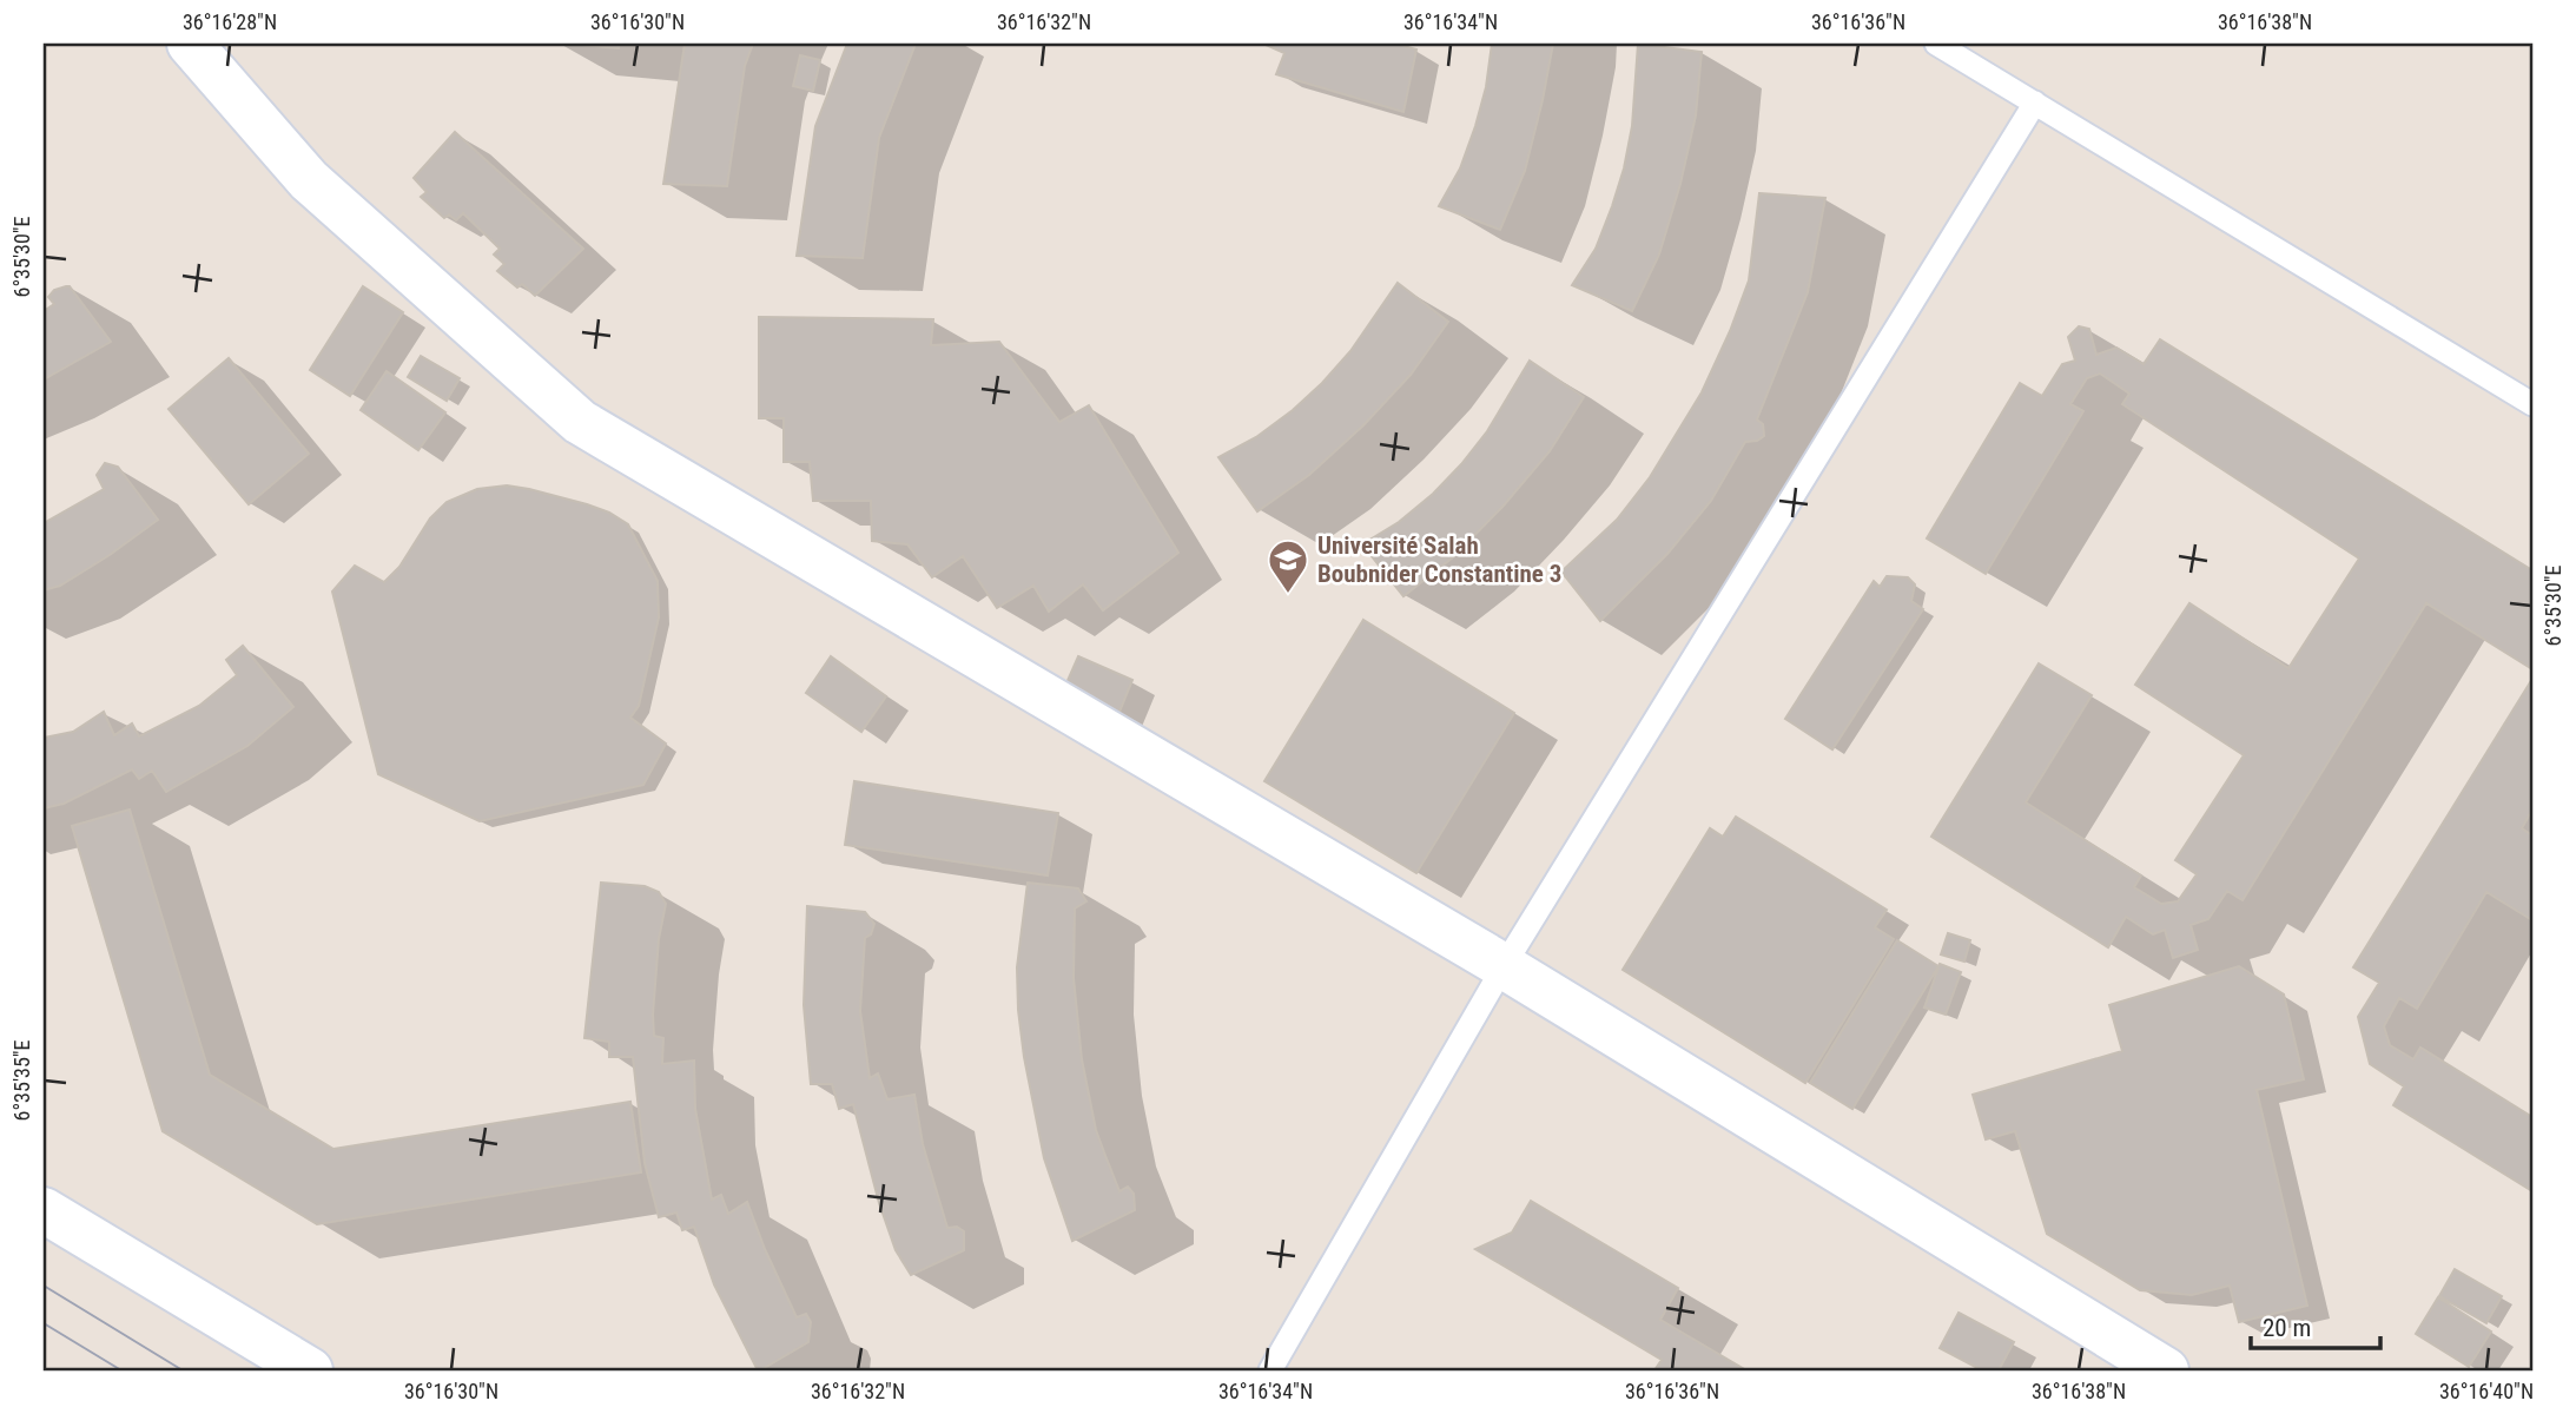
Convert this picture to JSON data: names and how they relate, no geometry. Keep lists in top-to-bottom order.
{
  "places": {
    "school or university": ["Université Salah Boubnider Constantine 3"]
  },
  "scale_bar": "20 m",
  "coordinates": [
    "36°16'28\"N",
    "36°16'30\"N",
    "36°16'32\"N",
    "36°16'34\"N",
    "36°16'36\"N",
    "36°16'38\"N",
    "6°35'30\"E",
    "6°35'35\"E",
    "36°16'40\"N"
  ]
}
